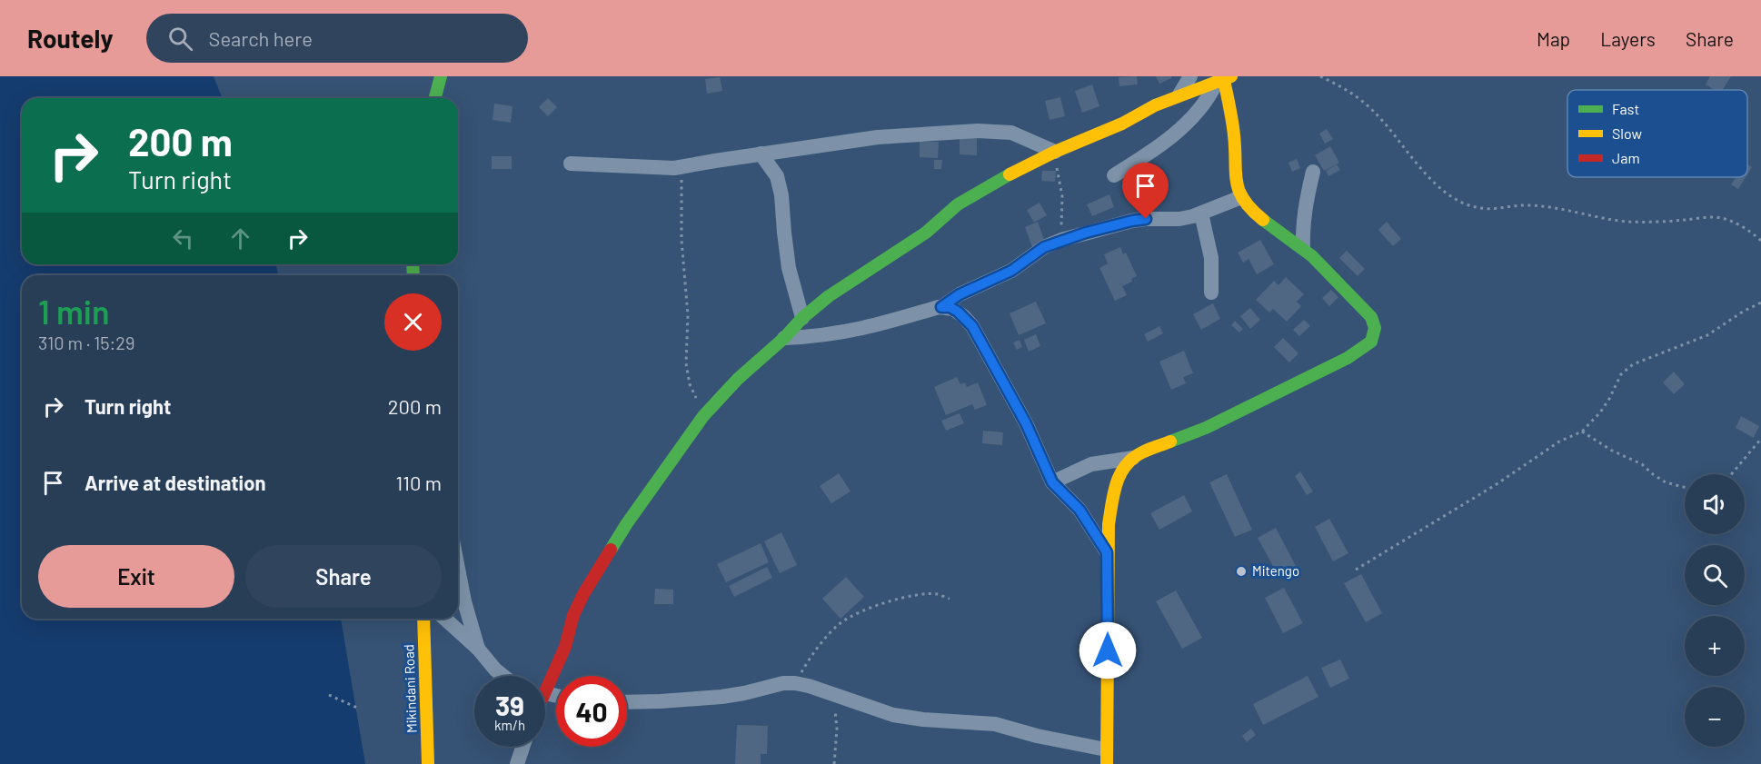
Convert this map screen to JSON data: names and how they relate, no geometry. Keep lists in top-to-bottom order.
{
  "streets": {
    "main road": ["Mikindani Road"]
  },
  "places": ["Mitengo"],
  "legend": ["Fast", "Slow", "Jam"],
  "page": {
    "header": "Routely",
    "search": "Search here",
    "nav": ["Map", "Layers", "Share"],
    "turn": ["200 m", "Turn right"],
    "heading": ["1 min", "310 m · 15:29"],
    "list": [
      {
        "name": "Turn right",
        "value": "200 m"
      },
      {
        "name": "Arrive at destination",
        "value": "110 m"
      }
    ],
    "map_buttons": ["+", "−"],
    "buttons": ["Exit", "Share"],
    "speed": "39 km/h",
    "limit": "40"
  }
}
